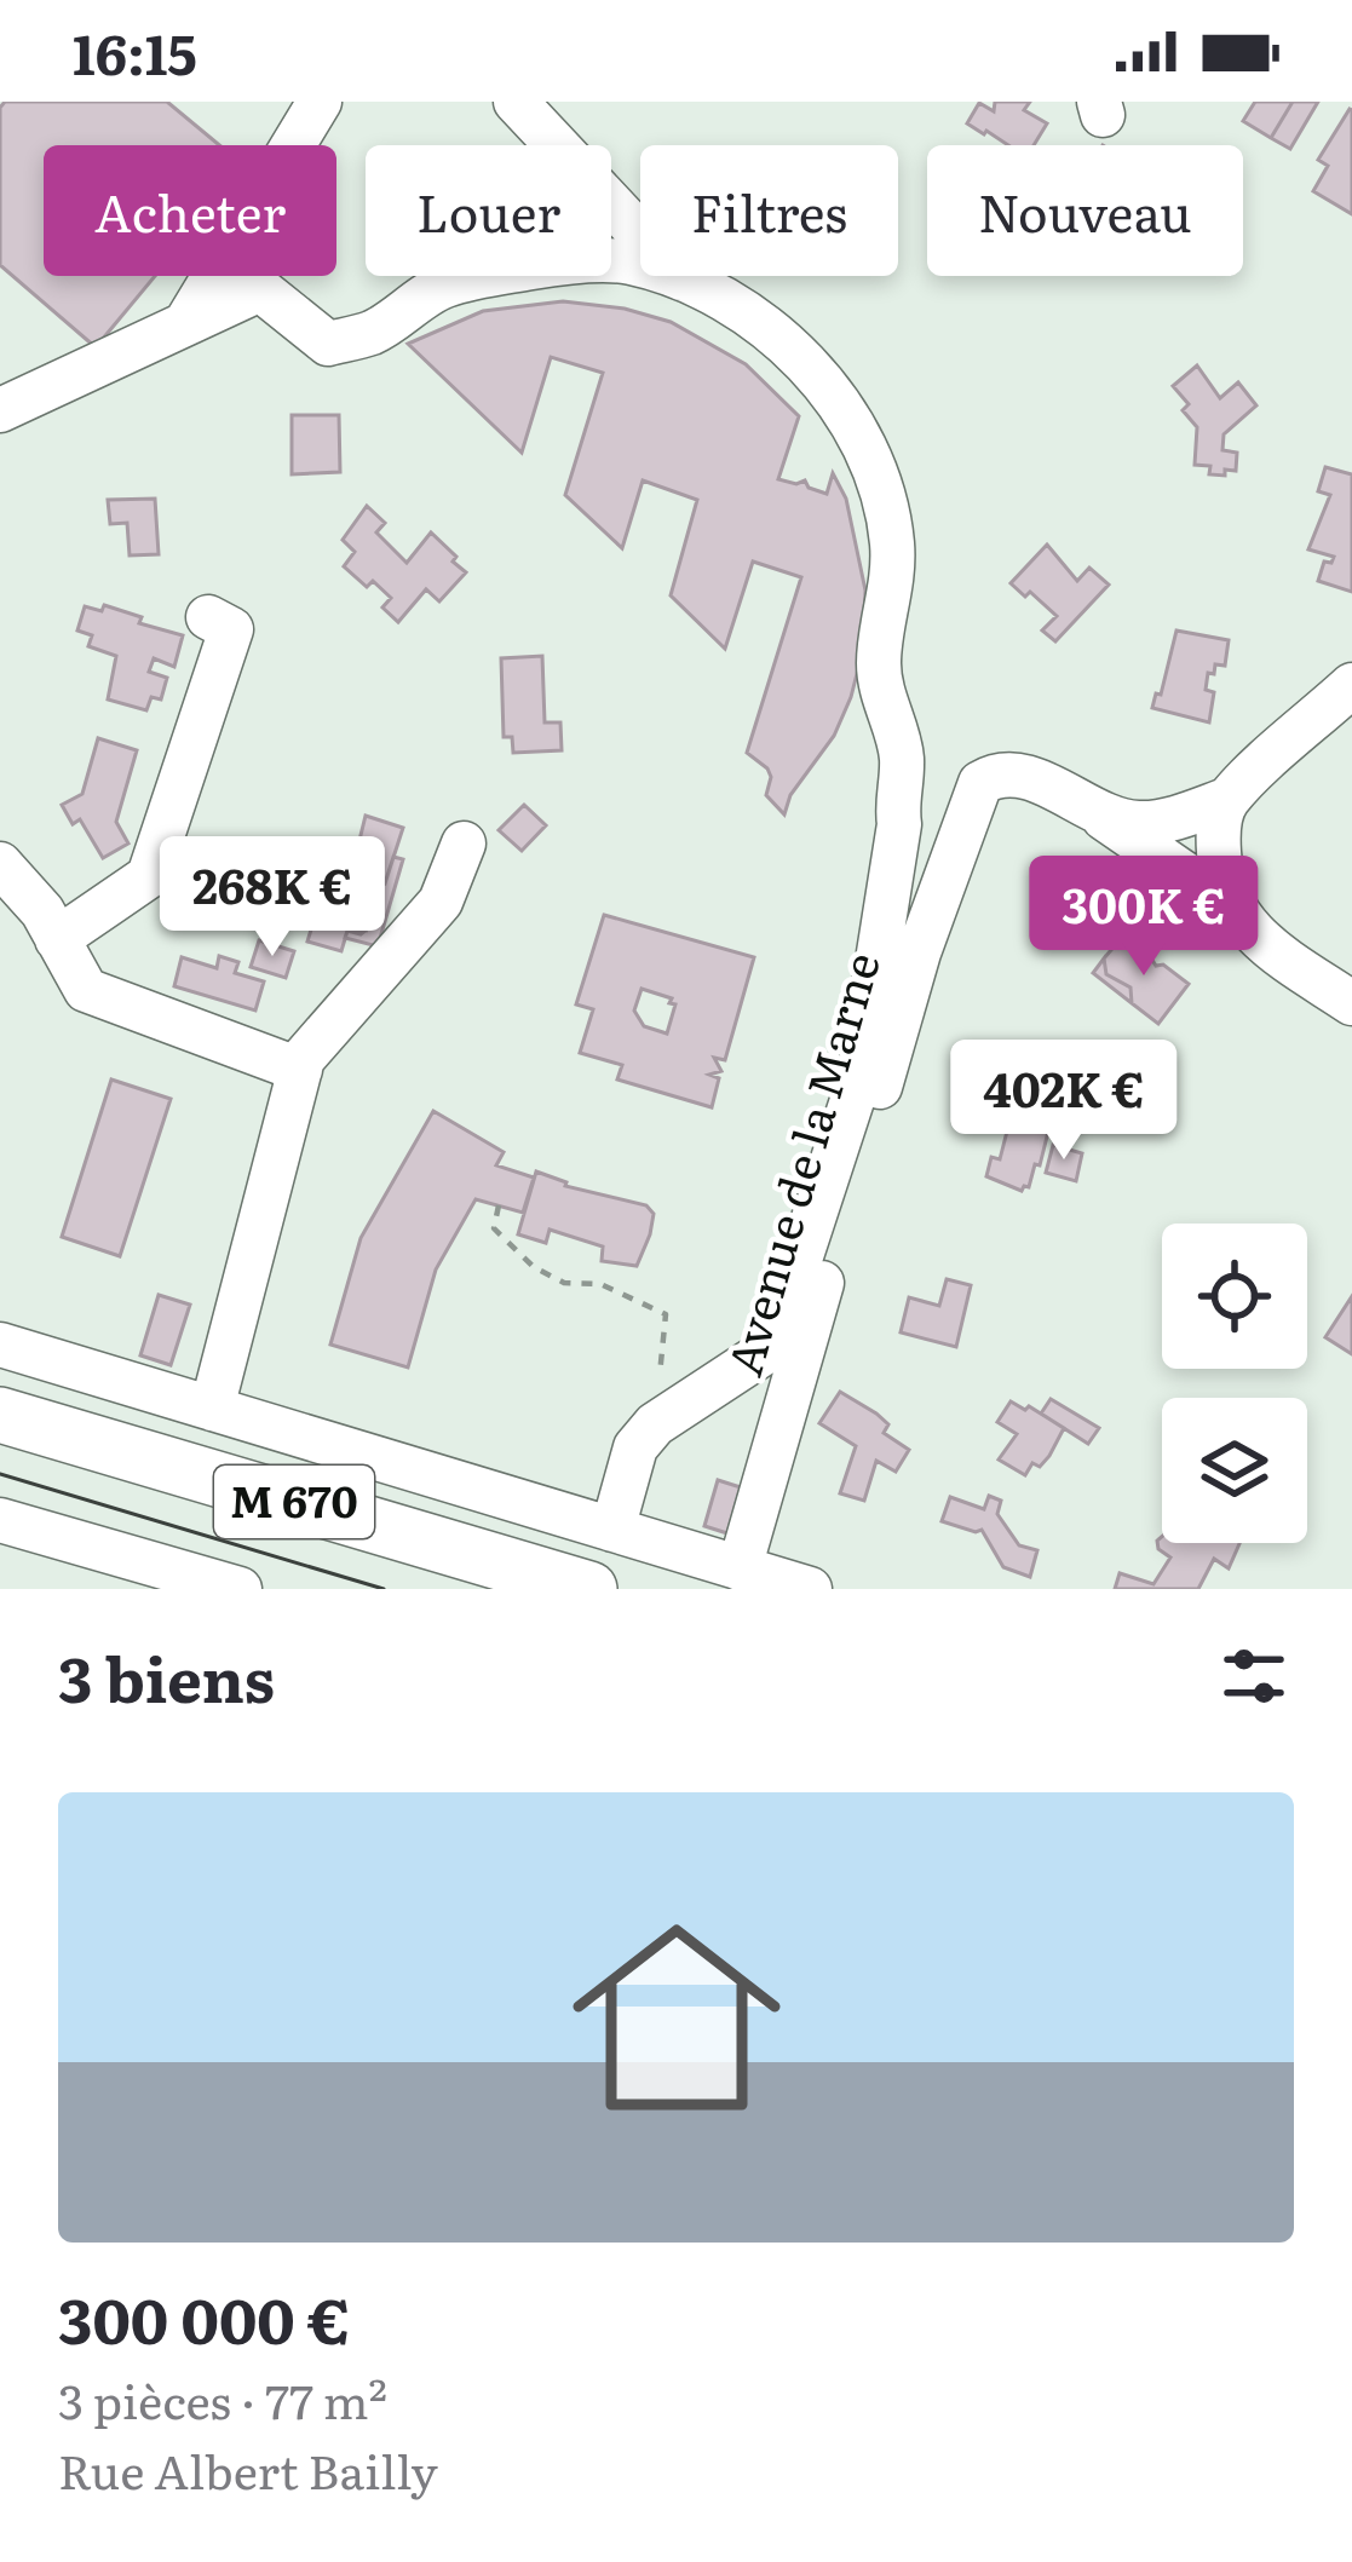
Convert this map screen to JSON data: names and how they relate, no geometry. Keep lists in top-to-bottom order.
{
  "streets": {
    "main road": ["M 670"],
    "street": ["Avenue de la Marne"]
  },
  "page": {
    "status": "16:15",
    "chip": [
      "Acheter",
      "Louer",
      "Filtres",
      "Nouveau"
    ],
    "price": ["268K €", "300K €", "402K €"],
    "heading": "3 biens",
    "list": [
      {
        "name": "300 000 €",
        "note": "3 pièces · 77 m² · Rue Albert Bailly"
      }
    ]
  }
}
